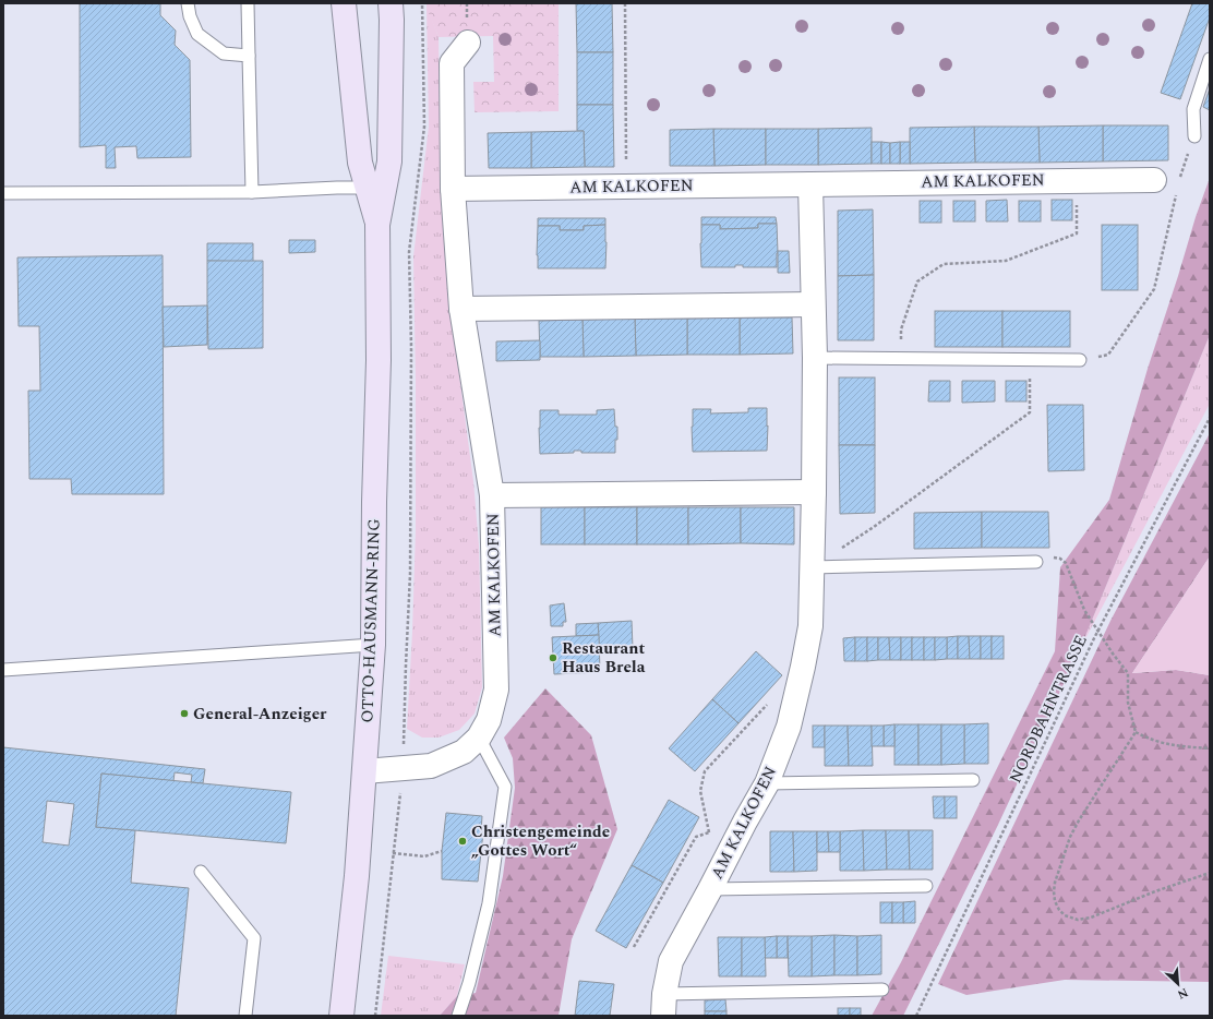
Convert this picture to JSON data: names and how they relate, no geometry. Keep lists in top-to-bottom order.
{
  "streets": {
    "street": ["AM KALKOFEN", "OTTO-HAUSMANN-RING"],
    "path": ["NORDBAHNTRASSE"]
  },
  "crossings": [
    ["AM KALKOFEN", "OTTO-HAUSMANN-RING"]
  ],
  "places": ["Restaurant Haus Brela", "General-Anzeiger", "Christengemeinde „Gottes Wort“"],
  "north": "bottom right"
}
